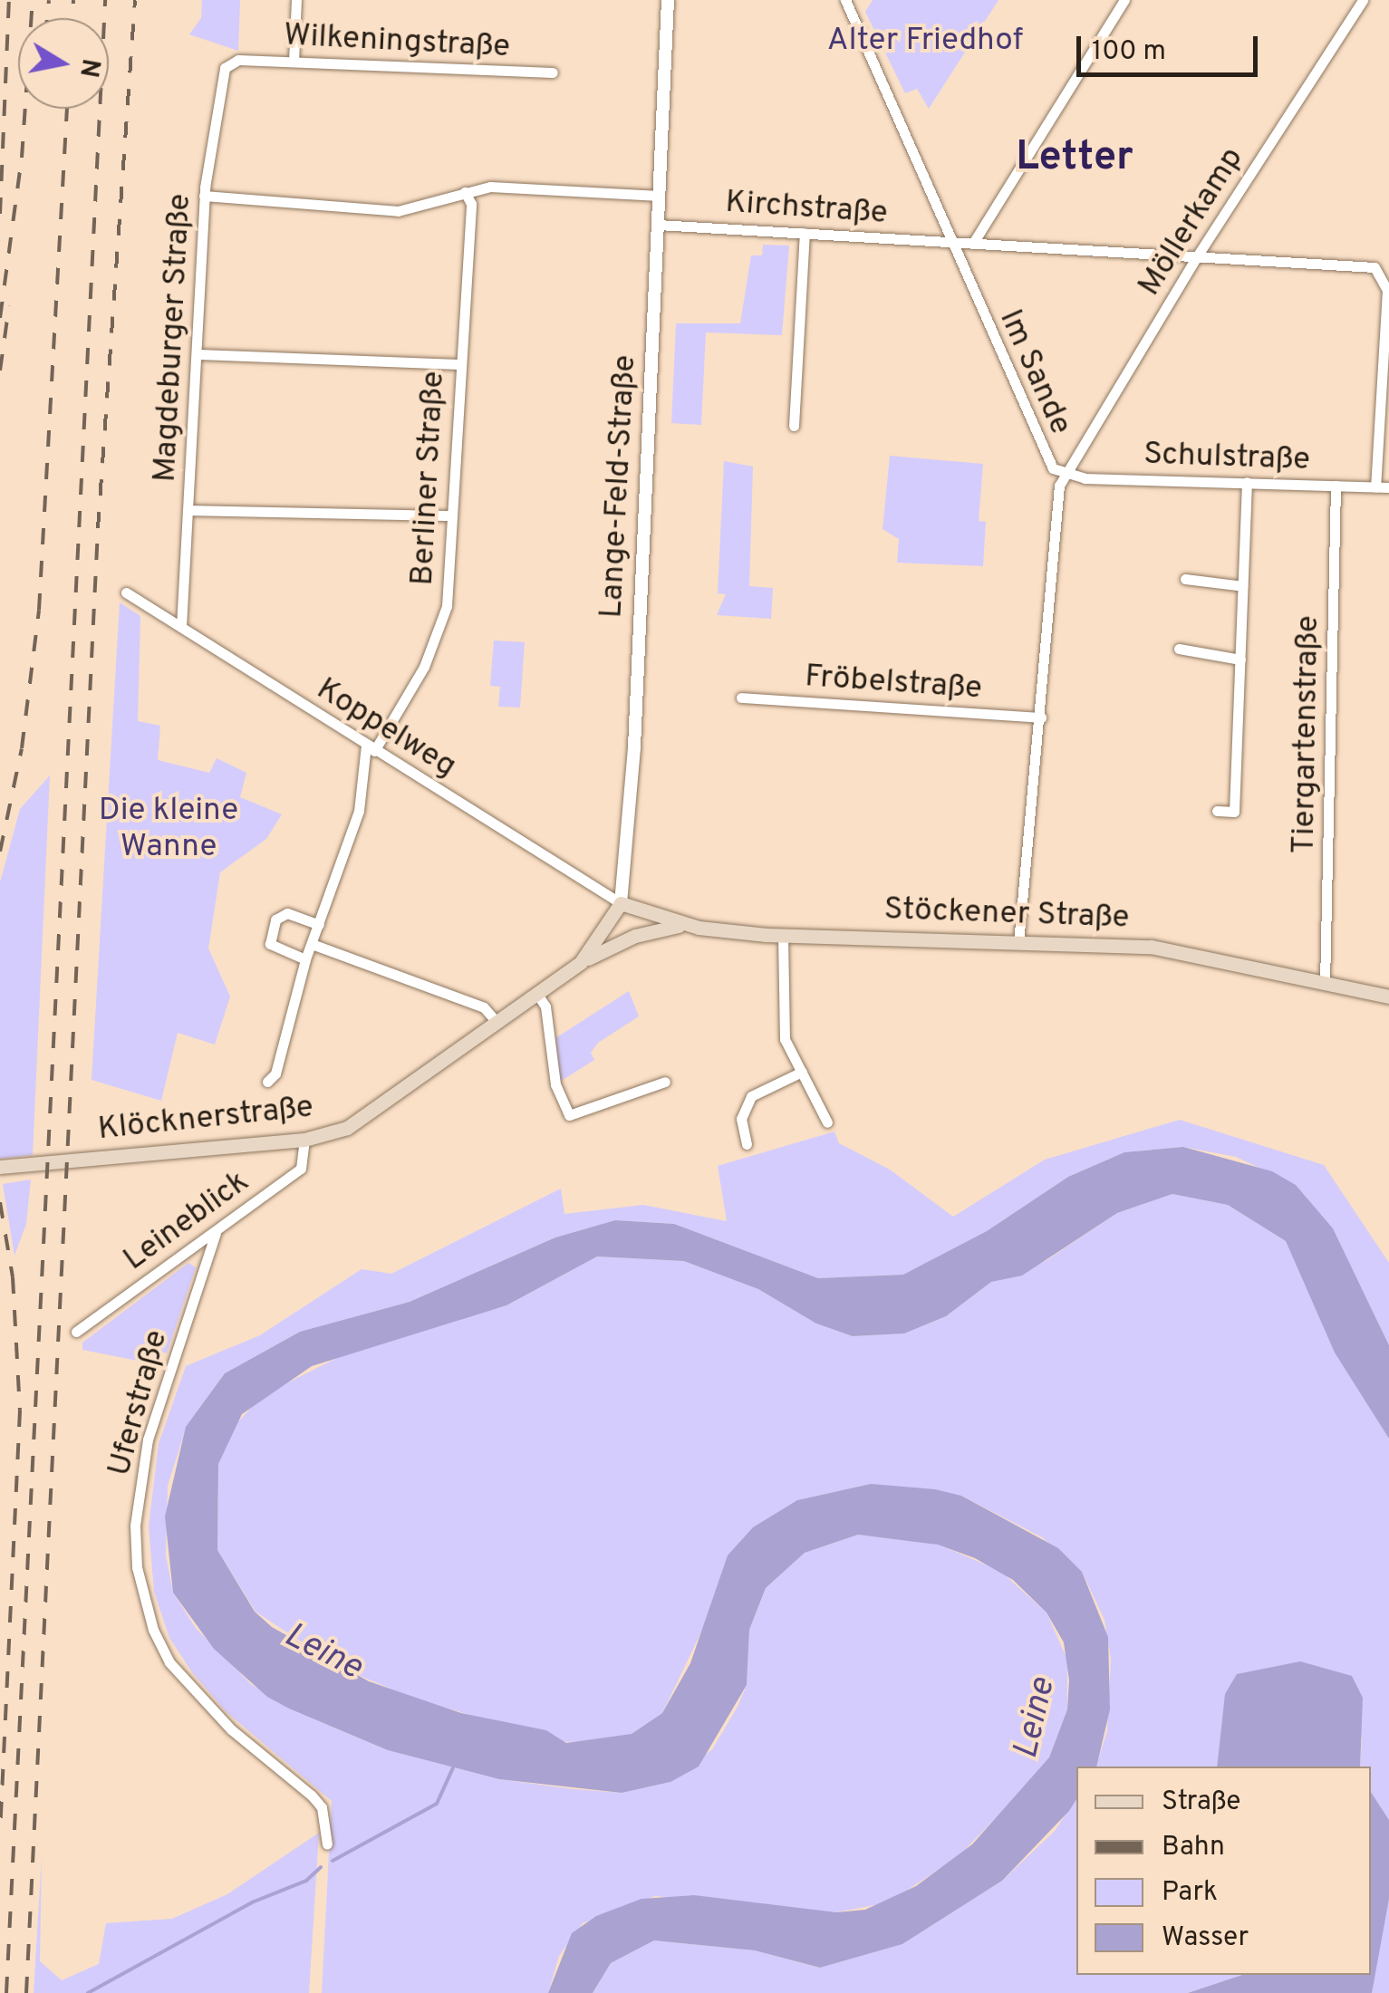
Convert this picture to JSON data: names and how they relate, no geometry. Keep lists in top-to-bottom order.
{
  "streets": {
    "main road": ["Lange-Feld-Straße", "Stöckener Straße", "Klöcknerstraße"],
    "street": [
      "Wilkeningstraße",
      "Kirchstraße",
      "Möllerkamp",
      "Magdeburger Straße",
      "Im Sande",
      "Schulstraße",
      "Berliner Straße",
      "Fröbelstraße",
      "Koppelweg",
      "Tiergartenstraße",
      "Leineblick",
      "Uferstraße"
    ]
  },
  "crossings": [
    ["Wilkeningstraße", "Magdeburger Straße"],
    ["Kirchstraße", "Möllerkamp"],
    ["Kirchstraße", "Im Sande"],
    ["Kirchstraße", "Schulstraße"],
    ["Kirchstraße", "Lange-Feld-Straße"],
    ["Möllerkamp", "Im Sande"],
    ["Möllerkamp", "Schulstraße"],
    ["Magdeburger Straße", "Koppelweg"],
    ["Im Sande", "Schulstraße"],
    ["Im Sande", "Fröbelstraße"],
    ["Im Sande", "Stöckener Straße"],
    ["Schulstraße", "Tiergartenstraße"],
    ["Berliner Straße", "Koppelweg"],
    ["Lange-Feld-Straße", "Koppelweg"],
    ["Lange-Feld-Straße", "Stöckener Straße"],
    ["Lange-Feld-Straße", "Klöcknerstraße"],
    ["Koppelweg", "Stöckener Straße"],
    ["Tiergartenstraße", "Stöckener Straße"],
    ["Klöcknerstraße", "Leineblick"],
    ["Leineblick", "Uferstraße"]
  ],
  "districts": ["Letter"],
  "water": ["Leine"],
  "parks": ["Alter Friedhof", "Die kleine Wanne"],
  "legend": [
    "Straße",
    "Bahn",
    "Park",
    "Wasser"
  ],
  "scale_bar": "100 m",
  "north": "right"
}
